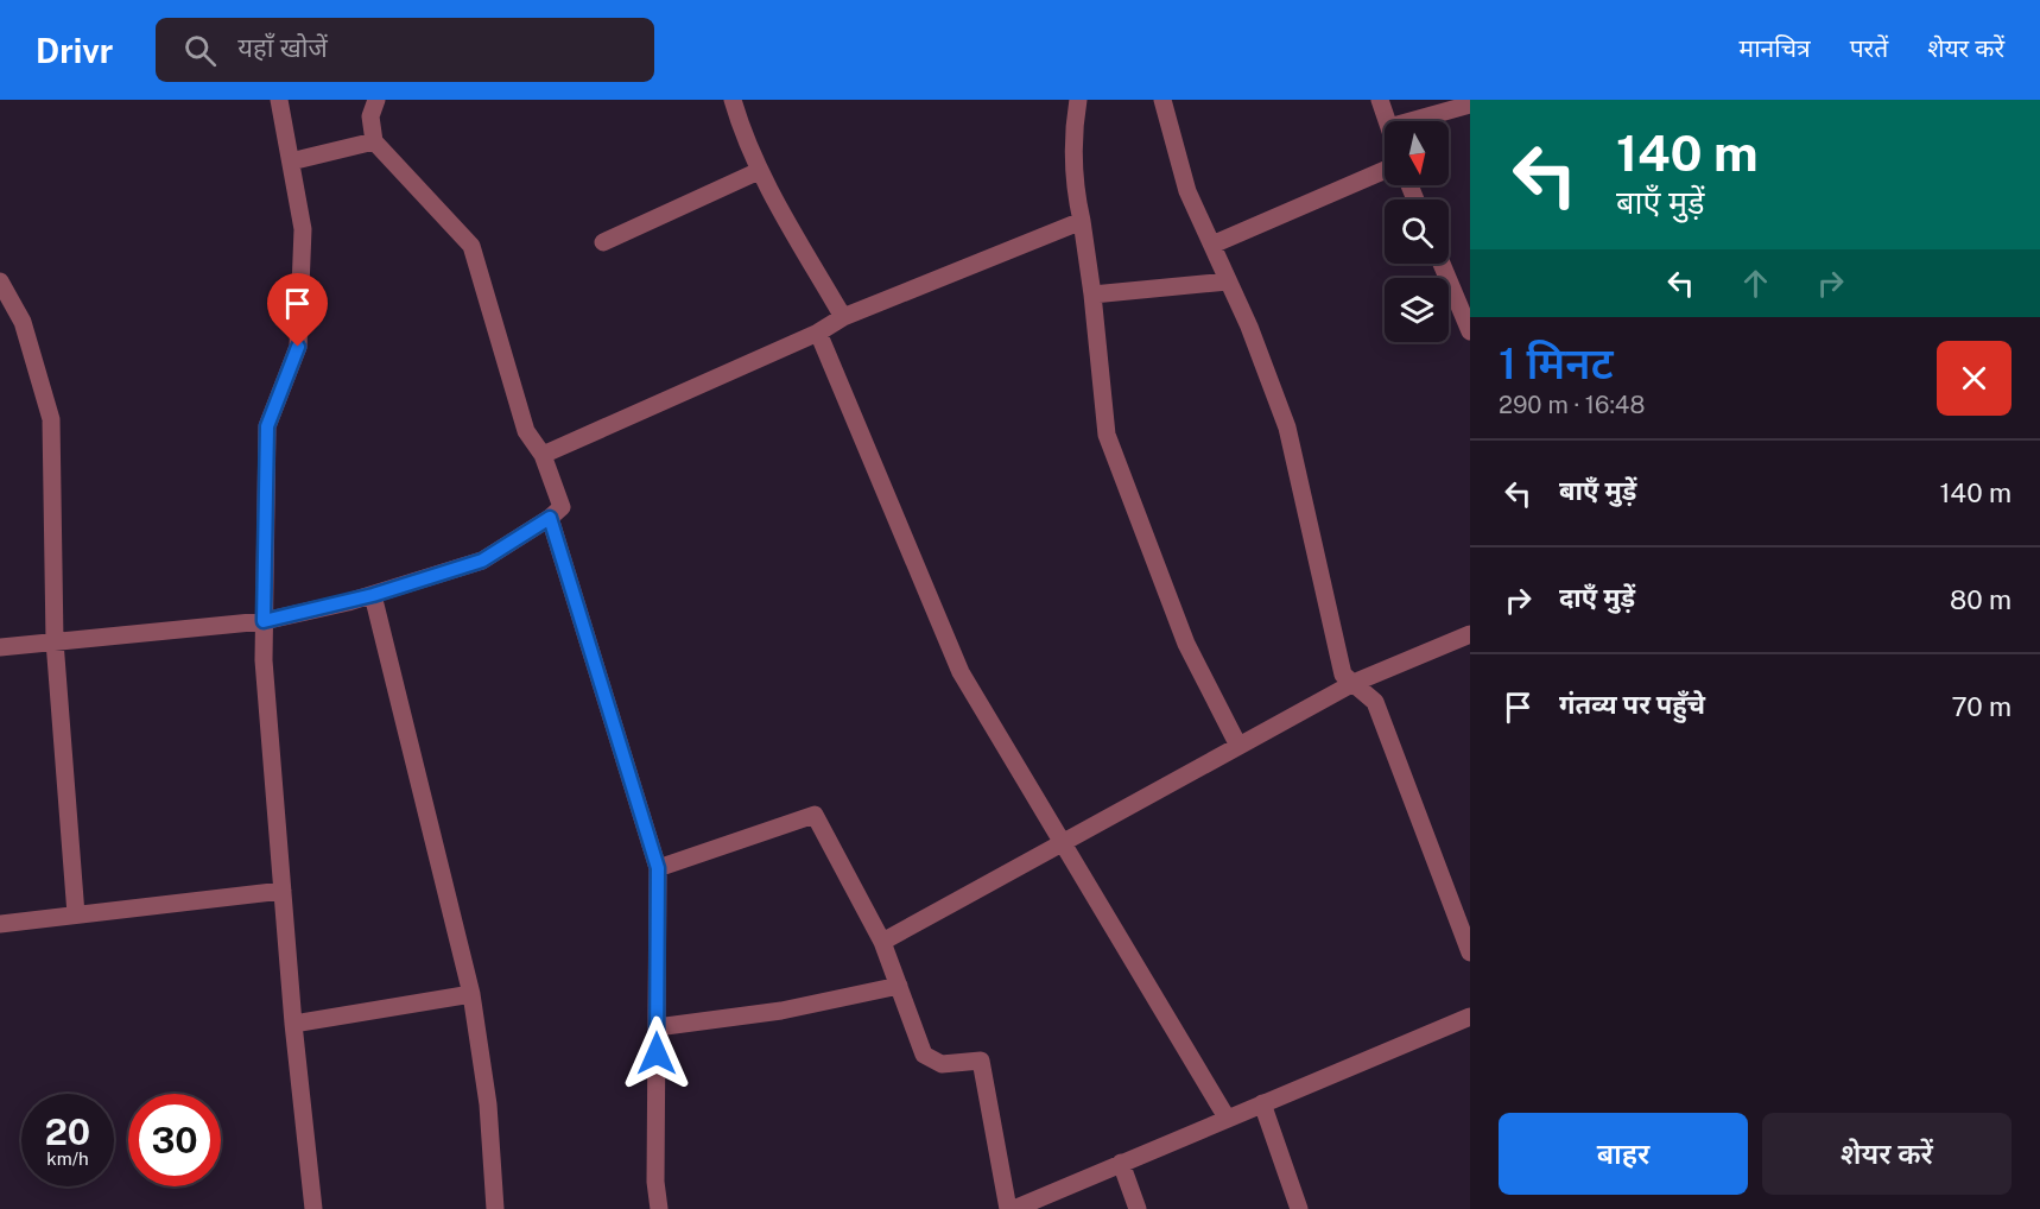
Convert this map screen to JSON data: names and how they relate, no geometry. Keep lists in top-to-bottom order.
{
  "north": "bottom",
  "page": {
    "header": "Drivr",
    "search": "यहाँ खोजें",
    "nav": ["मानचित्र", "परतें", "शेयर करें"],
    "turn": ["140 m", "बाएँ मुड़ें"],
    "heading": ["1 मिनट", "290 m · 16:48"],
    "list": [
      {
        "name": "बाएँ मुड़ें",
        "value": "140 m"
      },
      {
        "name": "दाएँ मुड़ें",
        "value": "80 m"
      },
      {
        "name": "गंतव्य पर पहुँचे",
        "value": "70 m"
      }
    ],
    "speed": "20 km/h",
    "limit": "30",
    "buttons": ["बाहर", "शेयर करें"]
  }
}
